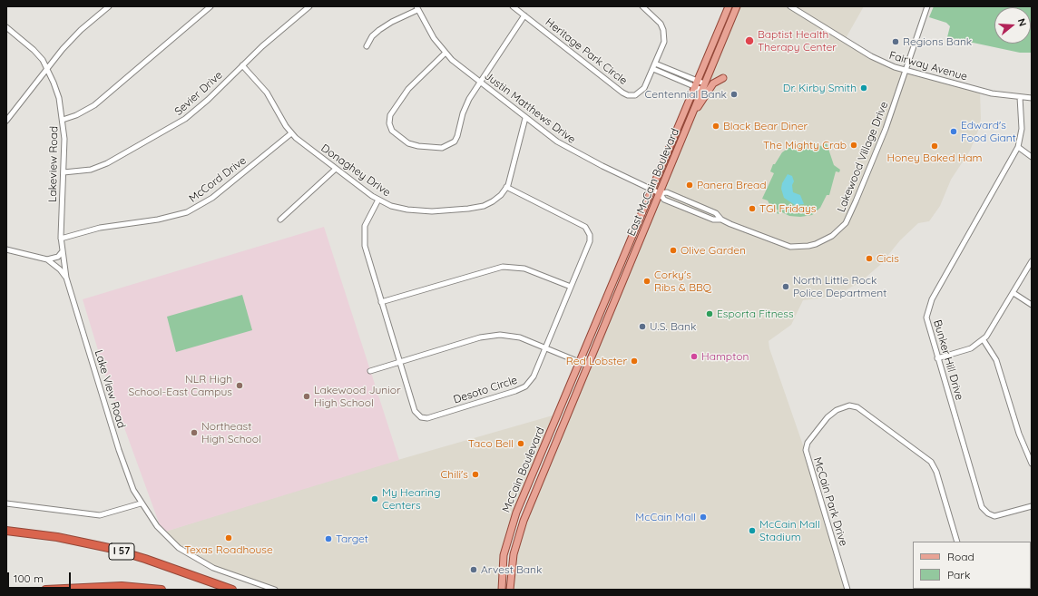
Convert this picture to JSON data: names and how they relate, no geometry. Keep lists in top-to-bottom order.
{
  "streets": {
    "highway": ["I 57"],
    "main road": ["East McCain Boulevard", "McCain Boulevard"],
    "street": [
      "Heritage Park Circle",
      "Fairway Avenue",
      "Sevier Drive",
      "Justin Matthews Drive",
      "Lakewood Village Drive",
      "Lakeview Road",
      "Donaghey Drive",
      "McCord Drive",
      "Bunker Hill Drive",
      "Lake View Road",
      "Desoto Circle",
      "McCain Park Drive"
    ]
  },
  "crossings": [
    ["Fairway Avenue", "Lakewood Village Drive"],
    ["Fairway Avenue", "Bunker Hill Drive"],
    ["Sevier Drive", "Lakeview Road"],
    ["Sevier Drive", "Donaghey Drive"],
    ["Justin Matthews Drive", "Lakewood Village Drive"],
    ["Justin Matthews Drive", "Donaghey Drive"],
    ["Justin Matthews Drive", "East McCain Boulevard"],
    ["Lakewood Village Drive", "East McCain Boulevard"],
    ["Lakeview Road", "McCord Drive"],
    ["Lakeview Road", "Lake View Road"],
    ["Donaghey Drive", "McCord Drive"],
    ["Donaghey Drive", "Desoto Circle"],
    ["East McCain Boulevard", "McCain Boulevard"]
  ],
  "places": [
    "Baptist Health Therapy Center",
    "Regions Bank",
    "Dr. Kirby Smith",
    "Centennial Bank",
    "Black Bear Diner",
    "Edward's Food Giant",
    "The Mighty Crab",
    "Honey Baked Ham",
    "Panera Bread",
    "TGI Fridays",
    "Olive Garden",
    "Cicis",
    "Corky's Ribs & BBQ",
    "North Little Rock Police Department",
    "Esporta Fitness",
    "U.S. Bank",
    "Hampton",
    "Red Lobster",
    "NLR High School-East Campus",
    "Lakewood Junior High School",
    "Northeast High School",
    "Taco Bell",
    "Chili's",
    "My Hearing Centers",
    "McCain Mall",
    "McCain Mall Stadium",
    "Texas Roadhouse",
    "Target",
    "Arvest Bank"
  ],
  "legend": ["Road", "Park"],
  "scale_bar": "100 m",
  "north": "right"
}
